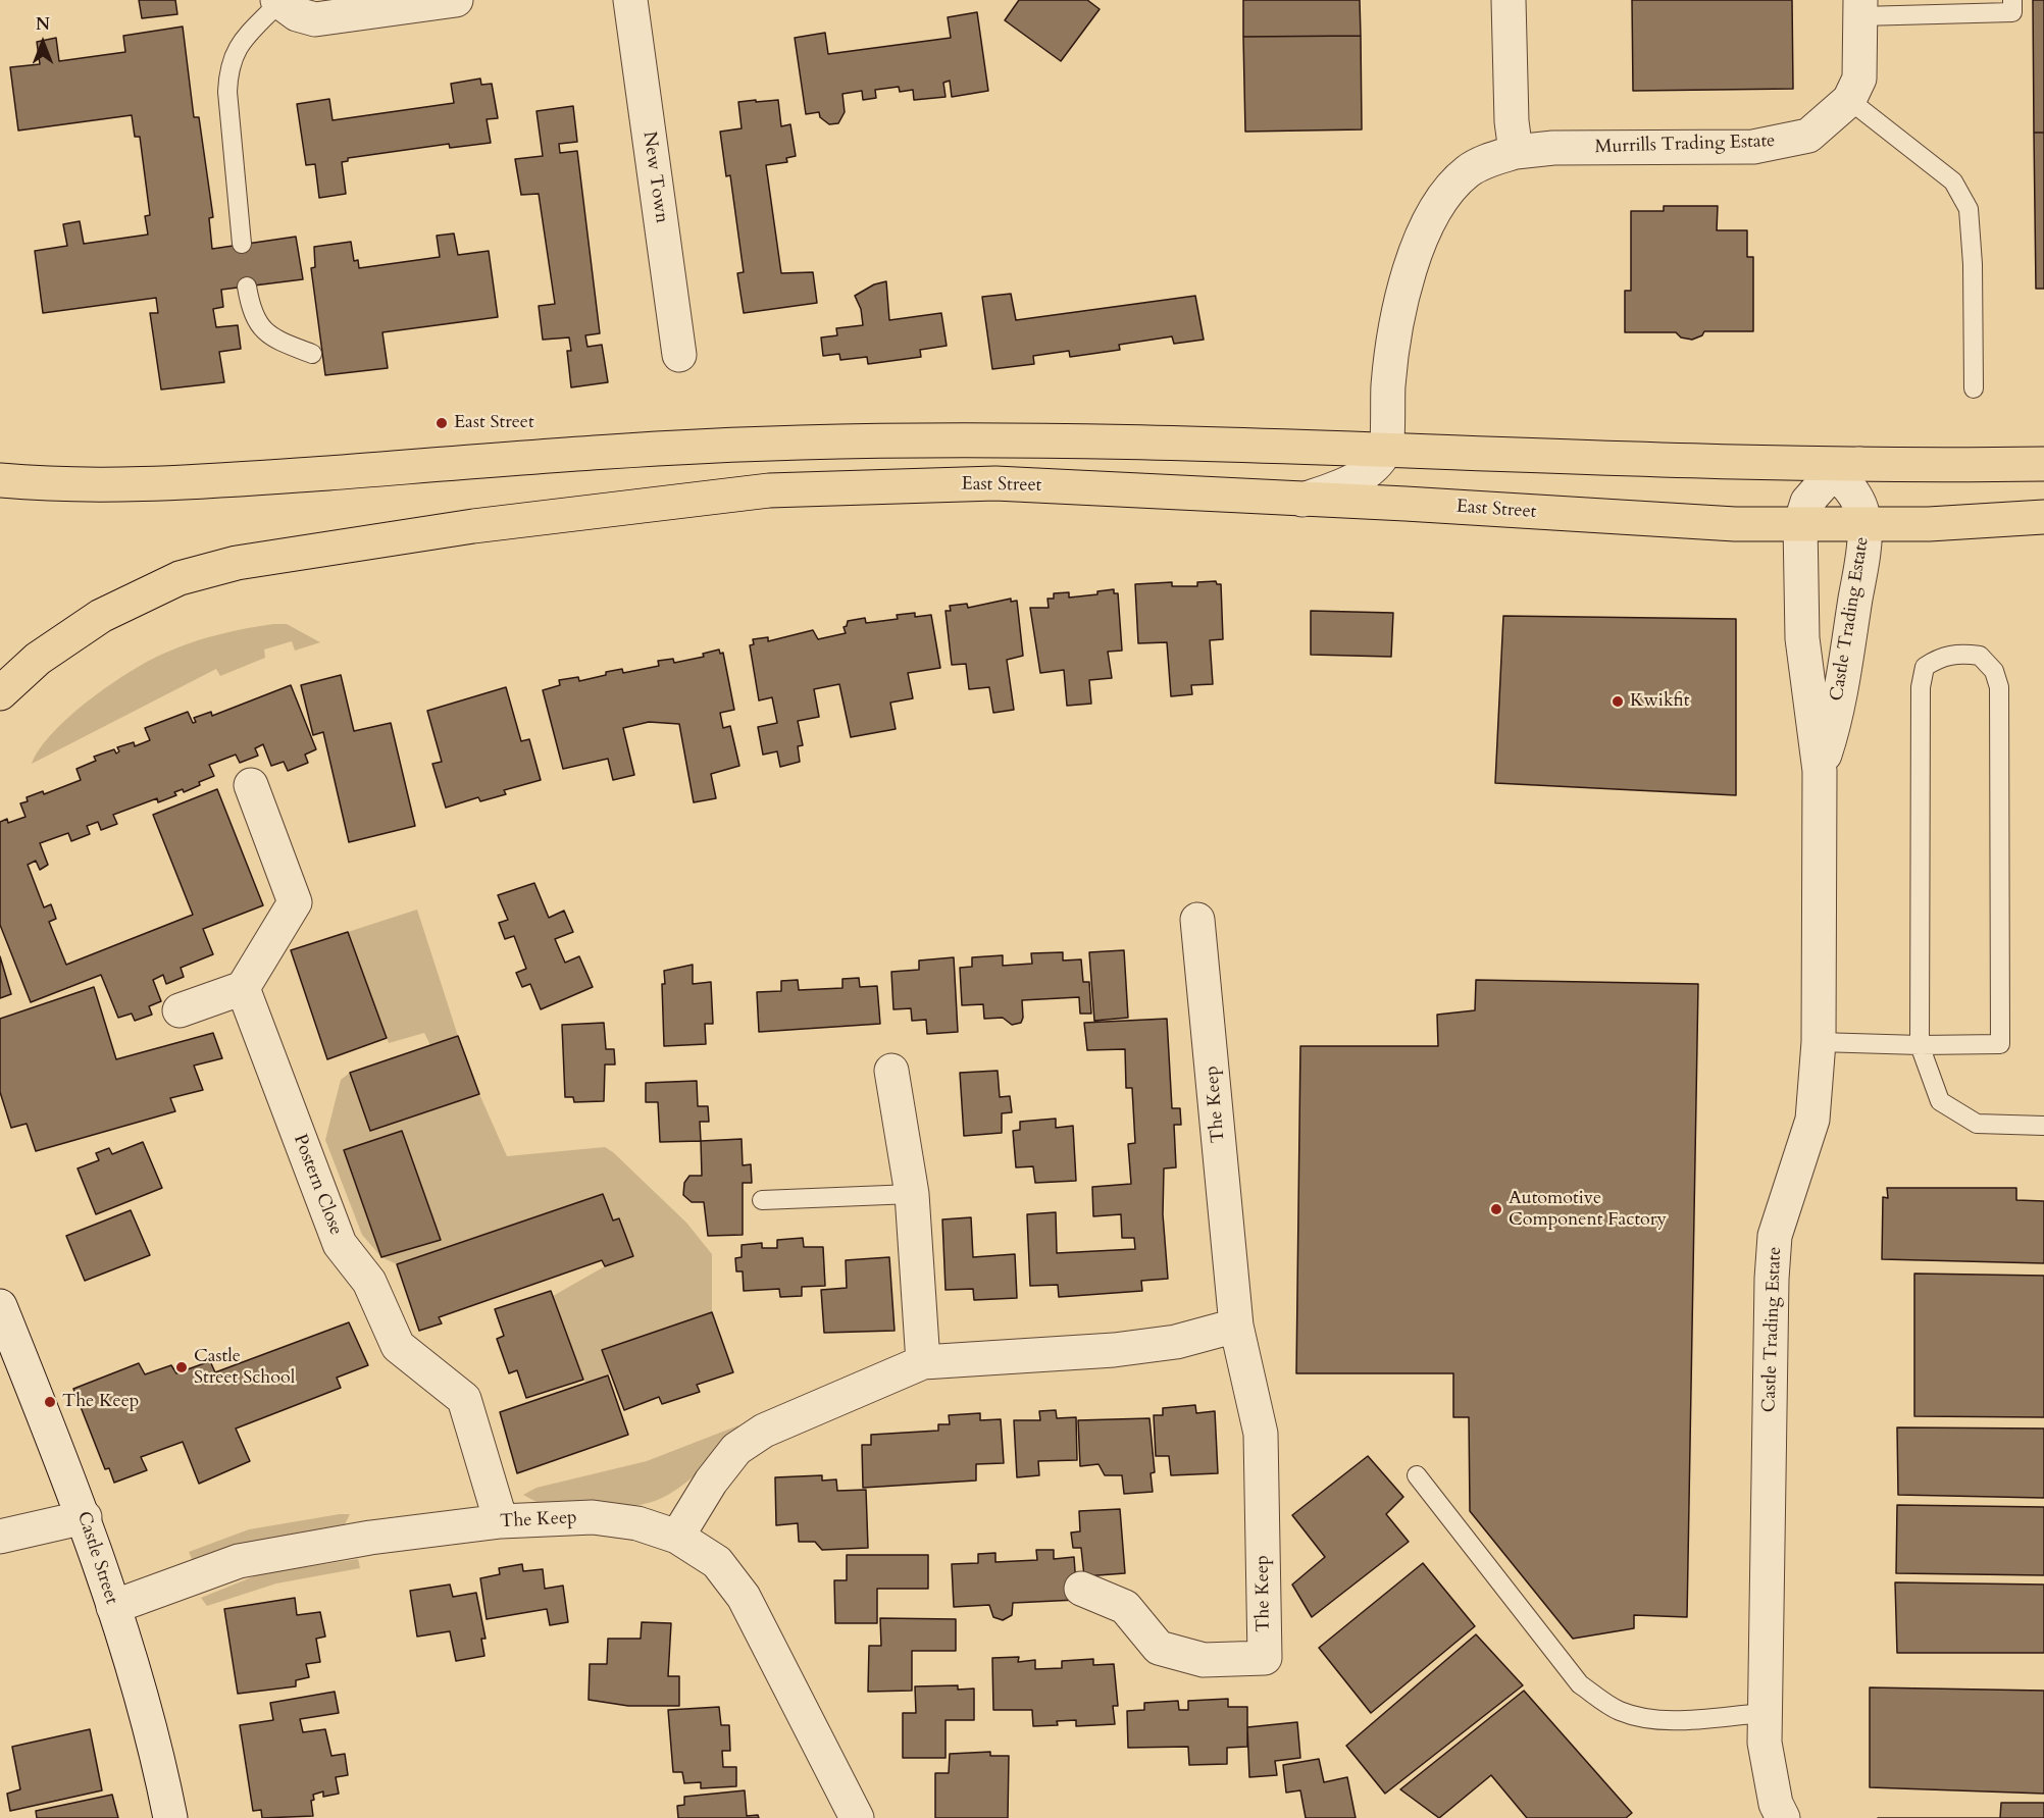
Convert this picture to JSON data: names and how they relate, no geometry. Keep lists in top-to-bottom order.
{
  "streets": {
    "main road": ["East Street"],
    "street": [
      "Murrills Trading Estate",
      "New Town",
      "Castle Trading Estate",
      "The Keep",
      "Postern Close",
      "Castle Street"
    ]
  },
  "crossings": [
    ["East Street", "Castle Trading Estate"],
    ["The Keep", "Postern Close"],
    ["The Keep", "Castle Street"]
  ],
  "places": [
    "East Street",
    "Kwikfit",
    "Automotive Component Factory",
    "Castle Street School",
    "The Keep"
  ],
  "north": "top"
}
